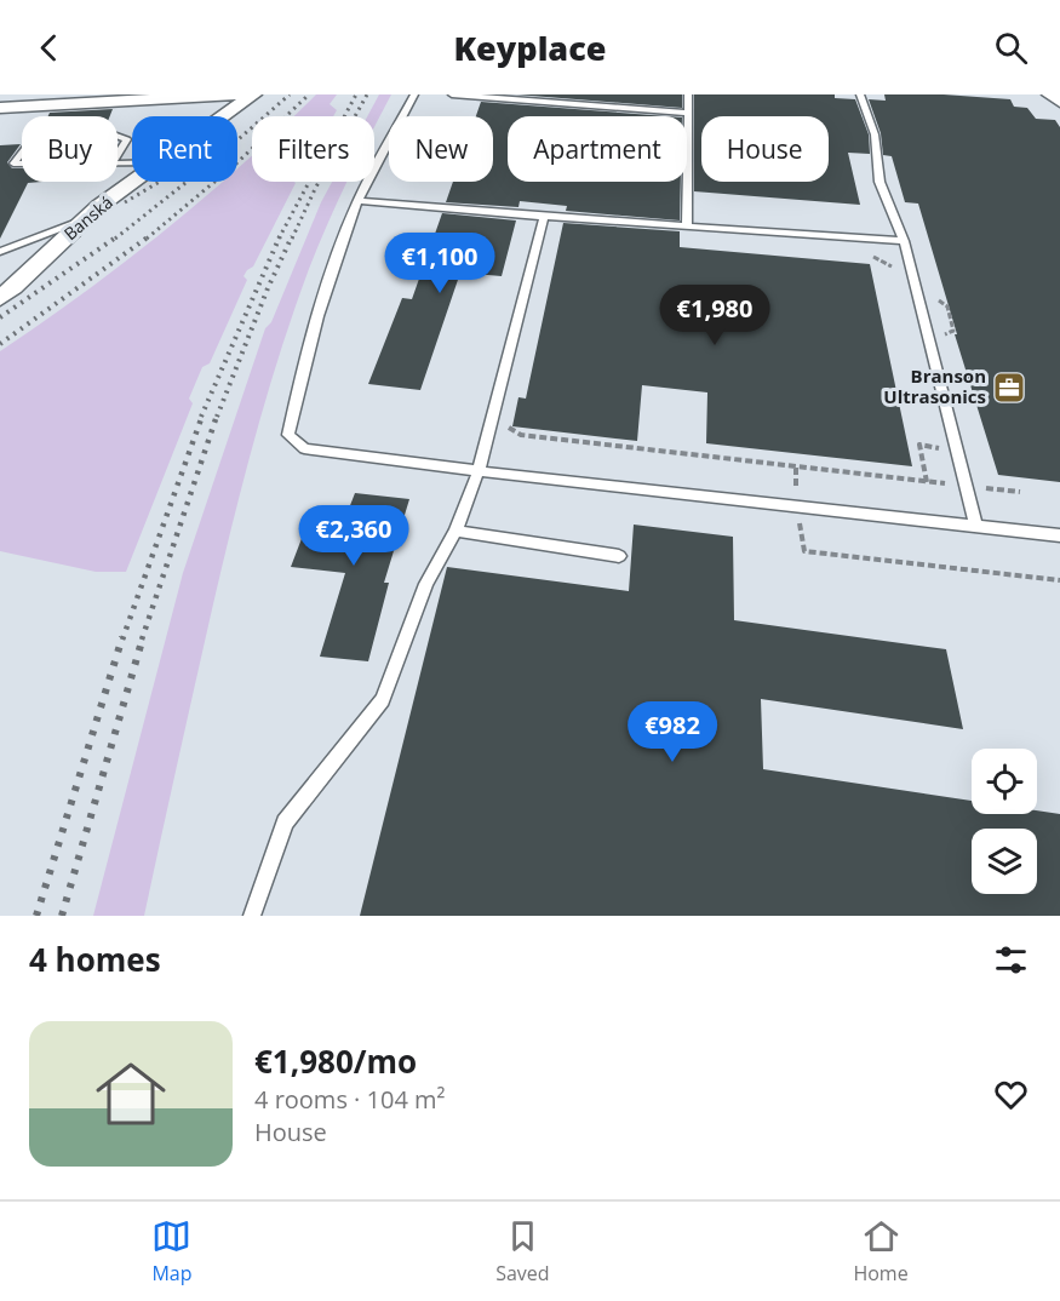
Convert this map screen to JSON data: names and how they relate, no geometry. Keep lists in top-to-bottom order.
{
  "streets": {
    "street": ["Banská"]
  },
  "places": {
    "office": ["Branson Ultrasonics"]
  },
  "page": {
    "header": "Keyplace",
    "chip": [
      "Buy",
      "Rent",
      "Filters",
      "New",
      "Apartment",
      "House"
    ],
    "price": [
      "€1,100",
      "€1,980",
      "€2,360",
      "€982"
    ],
    "heading": "4 homes",
    "list": [
      {
        "name": "€1,980/mo",
        "note": "4 rooms · 104 m² · House"
      }
    ],
    "tabs": ["Map", "Saved", "Home"]
  }
}
